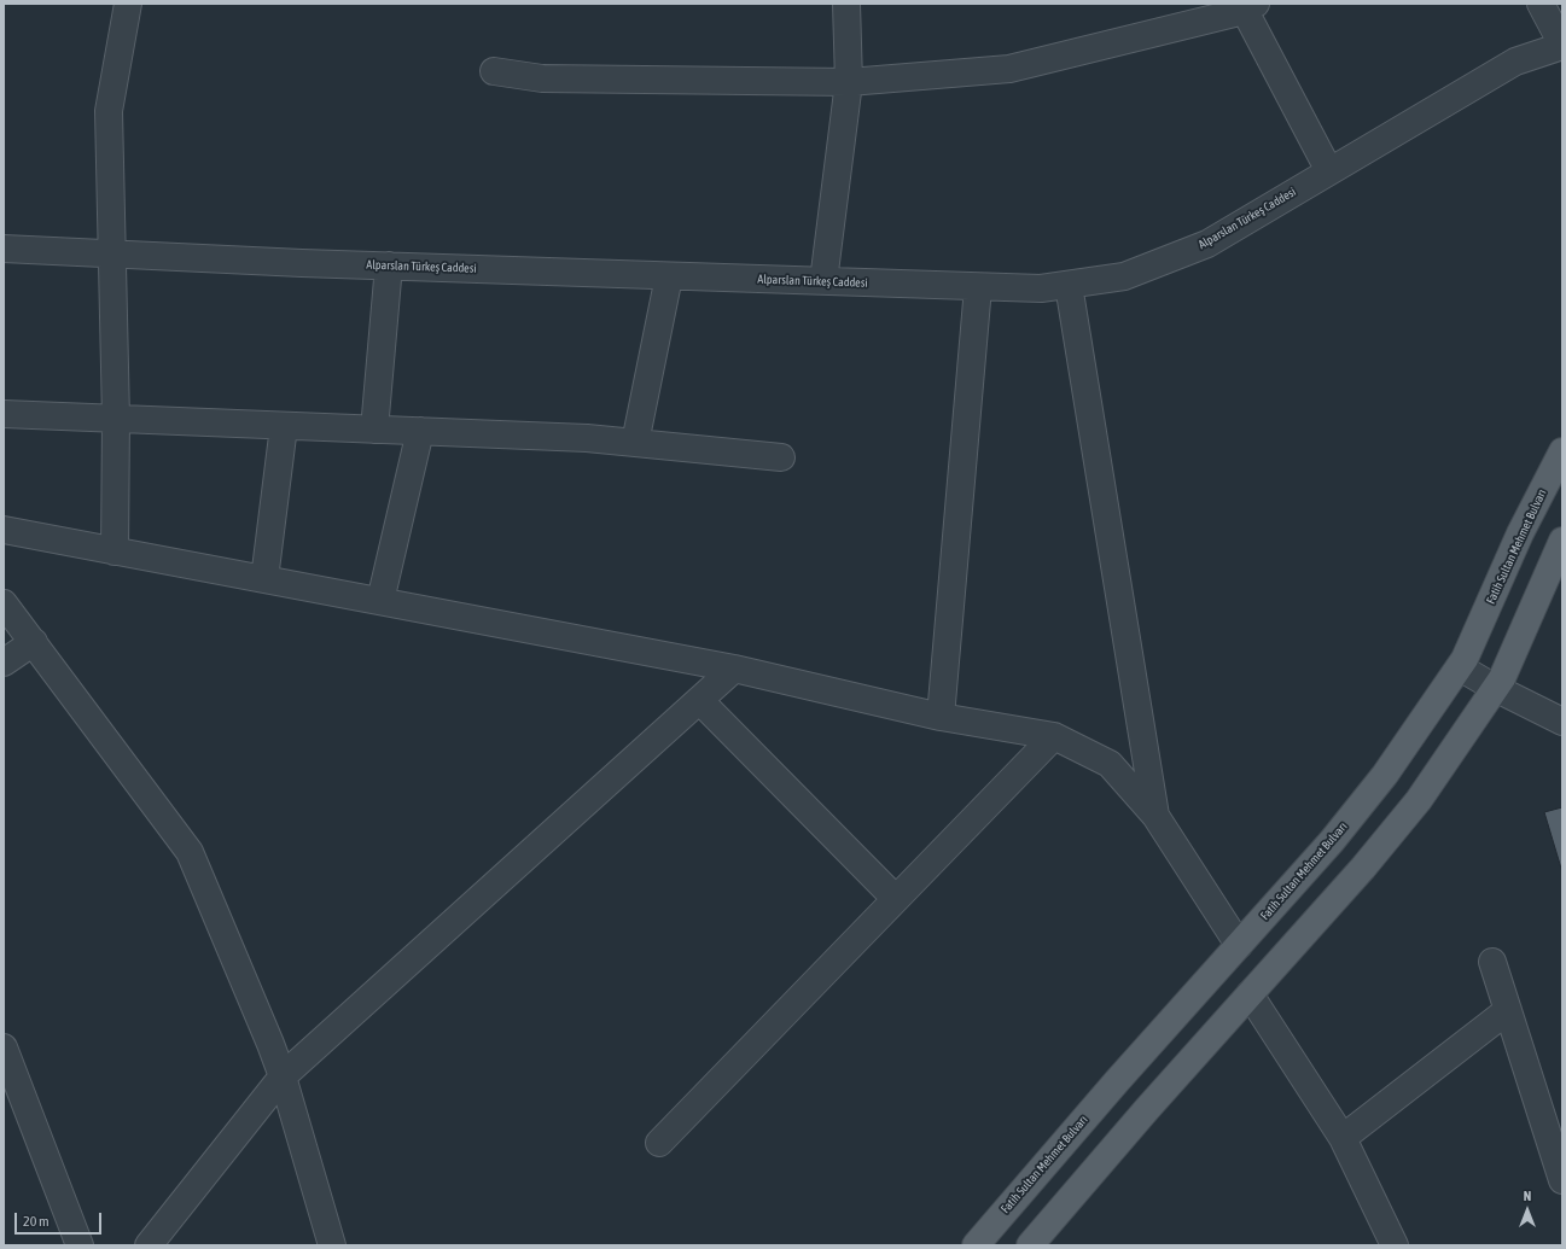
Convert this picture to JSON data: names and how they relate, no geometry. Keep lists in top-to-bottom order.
{
  "streets": {
    "main road": ["Fatih Sultan Mehmet Bulvarı"],
    "street": ["Alparslan Türkeş Caddesi"]
  },
  "scale_bar": "20 m",
  "north": "top"
}
